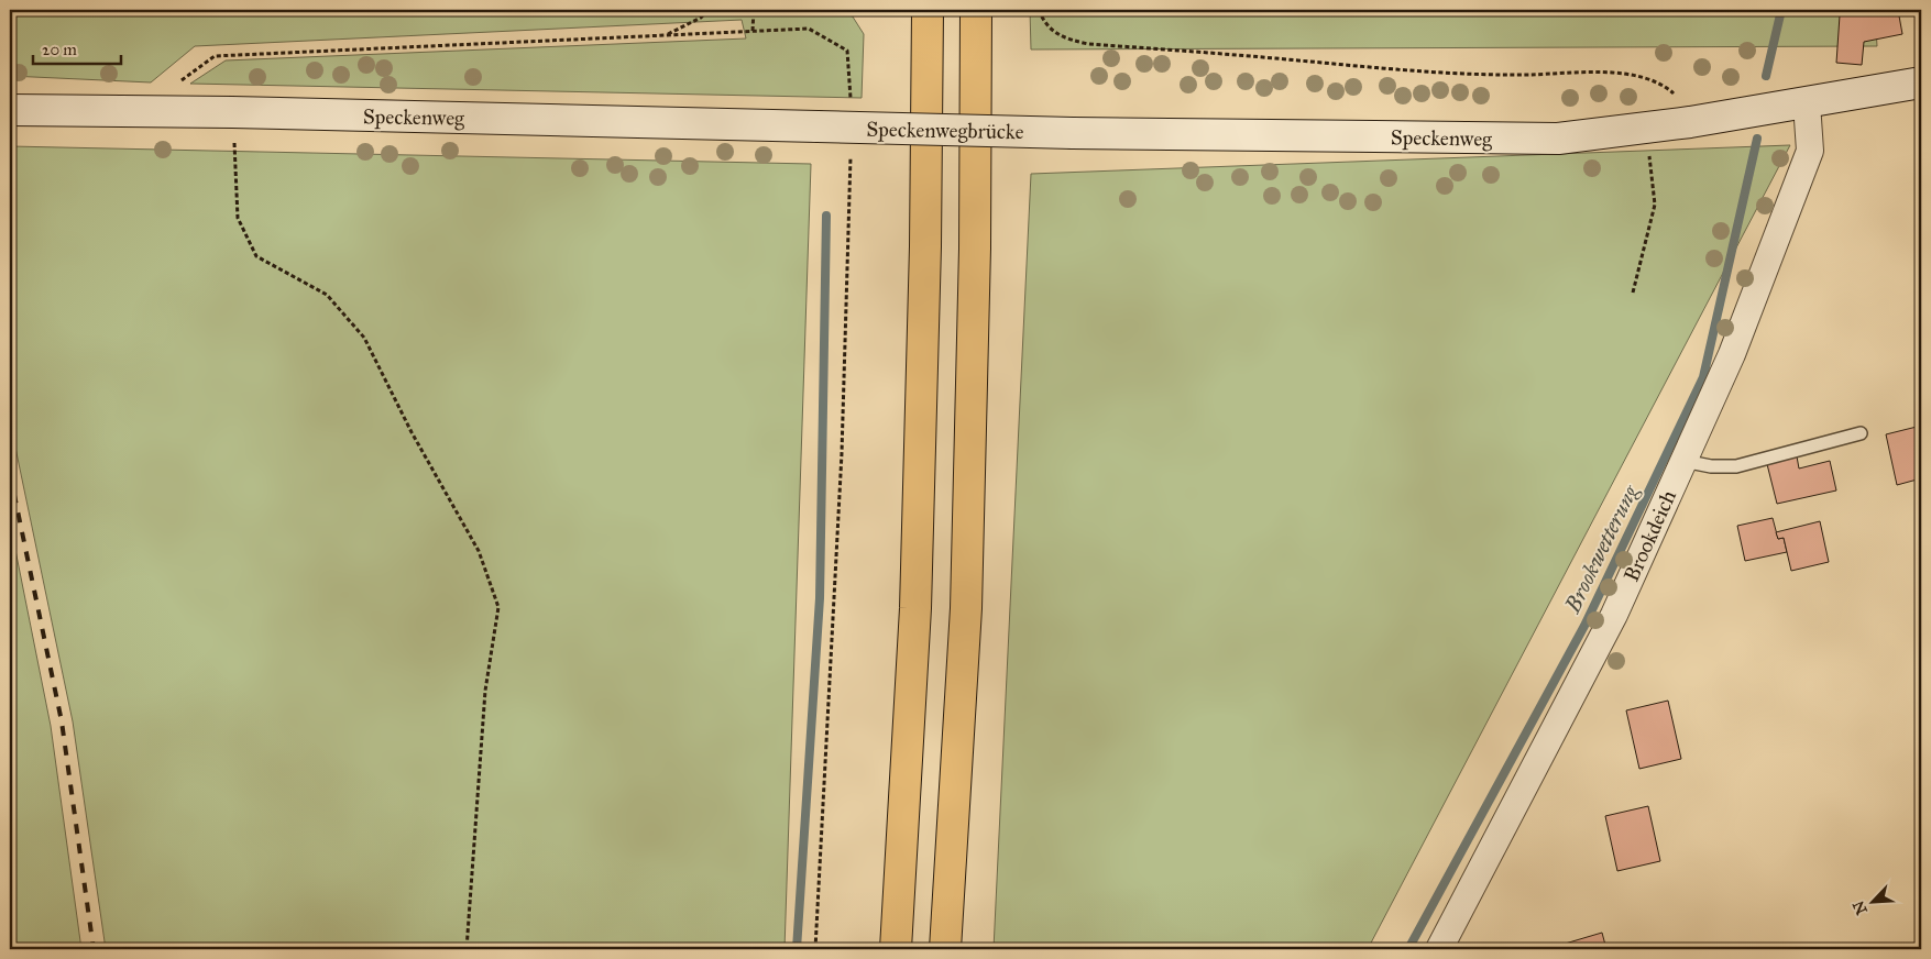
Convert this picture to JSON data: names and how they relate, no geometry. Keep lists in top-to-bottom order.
{
  "streets": {
    "street": ["Speckenweg", "Speckenwegbrücke", "Brookdeich"]
  },
  "crossings": [
    ["Speckenweg", "Speckenwegbrücke"],
    ["Speckenweg", "Brookdeich"]
  ],
  "water": ["Brookwetterung"],
  "scale_bar": "20 m",
  "north": "bottom left"
}
